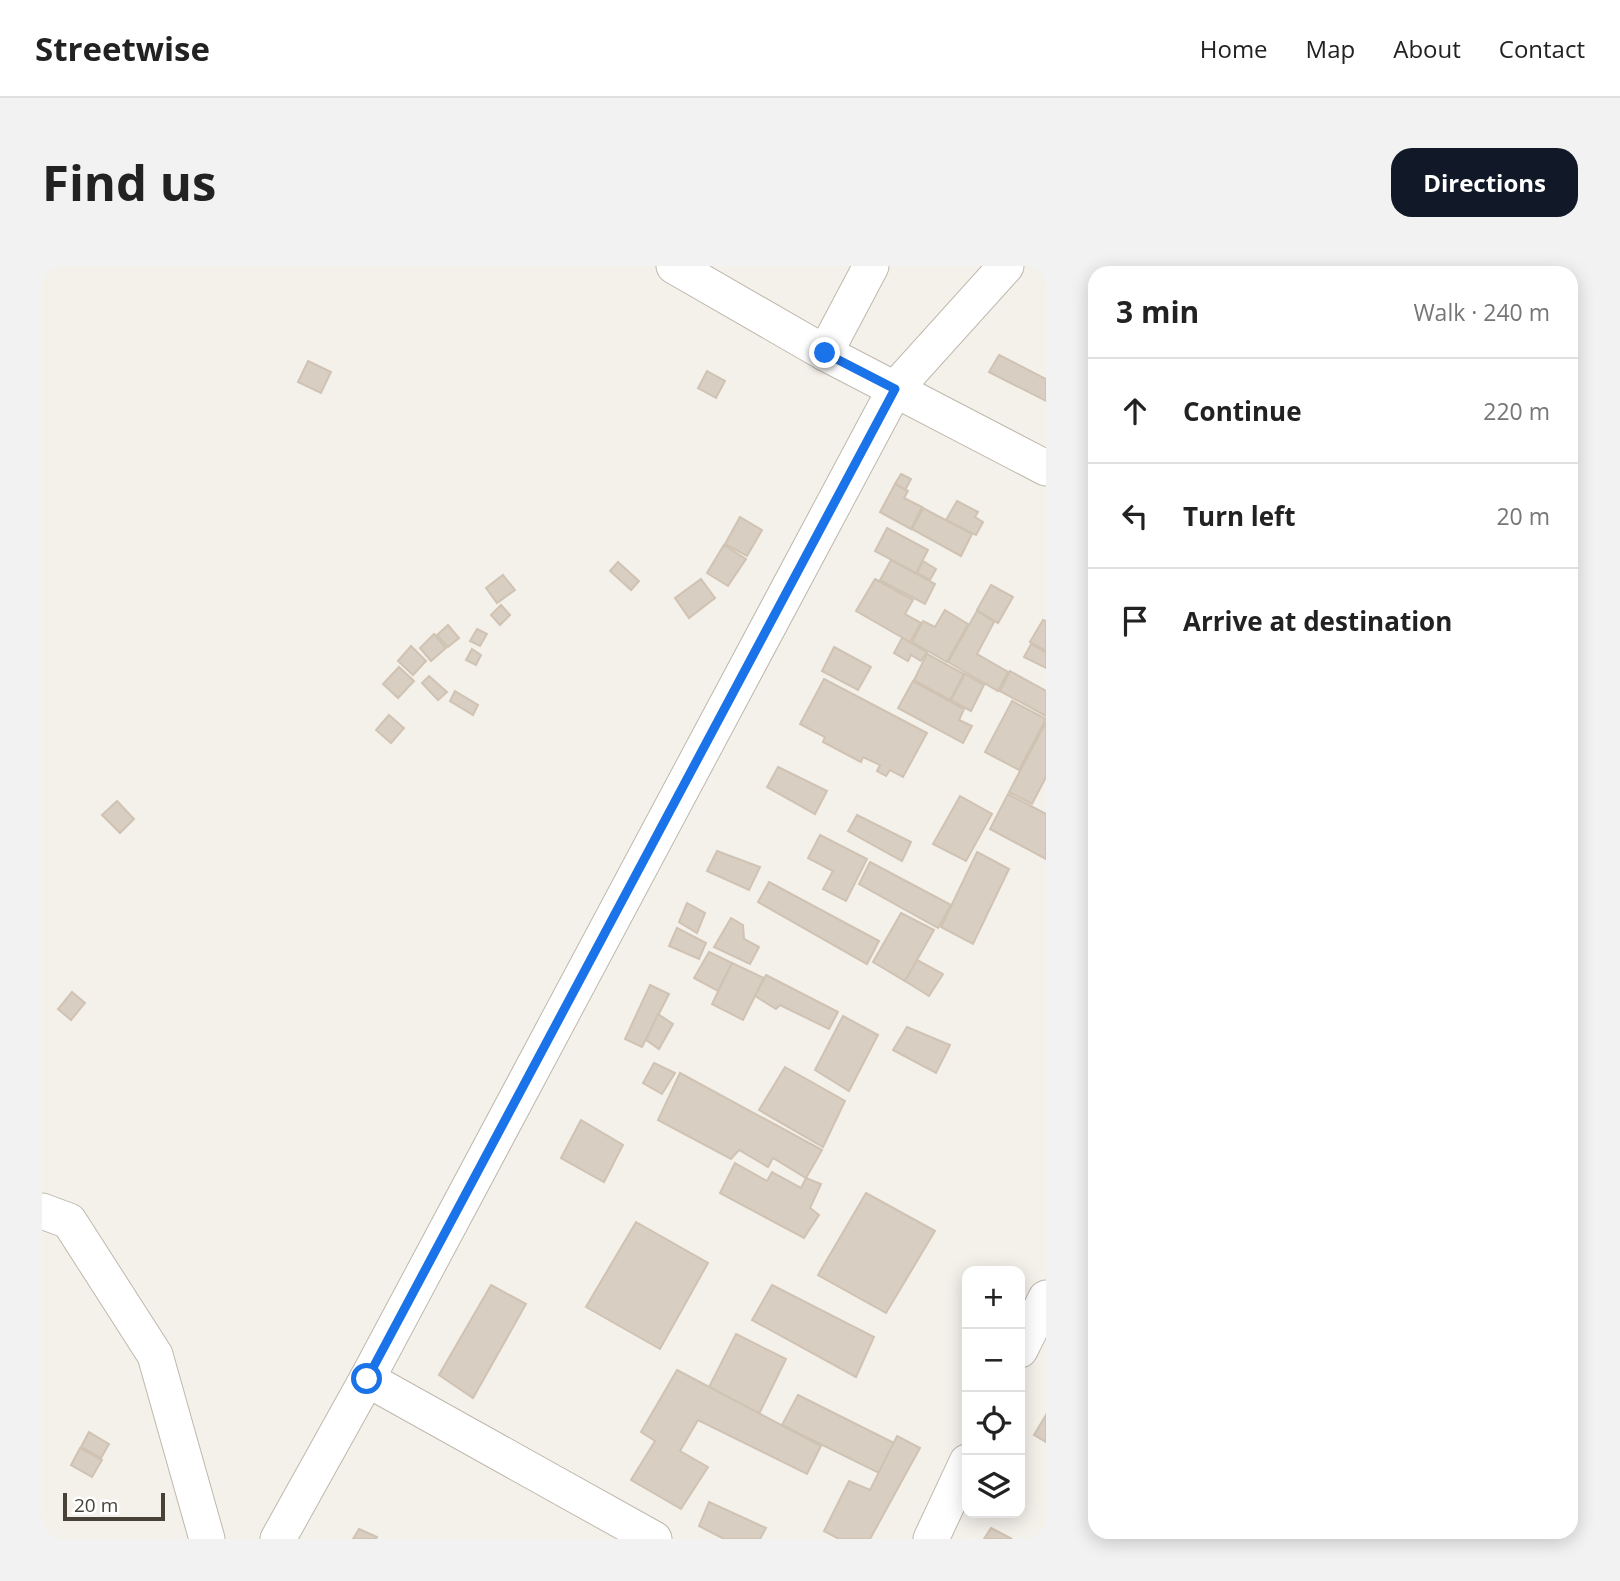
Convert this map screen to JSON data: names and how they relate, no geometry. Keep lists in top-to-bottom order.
{
  "scale_bar": "20 m",
  "page": {
    "header": "Streetwise",
    "nav": [
      "Home",
      "Map",
      "About",
      "Contact"
    ],
    "buttons": "Directions",
    "title": "Find us",
    "heading": ["3 min", "Walk · 240 m"],
    "list": [
      ["Continue", "220 m"],
      ["Turn left", "20 m"],
      "Arrive at destination"
    ],
    "map_buttons": ["+", "−"],
    "scale": "20 m"
  }
}
